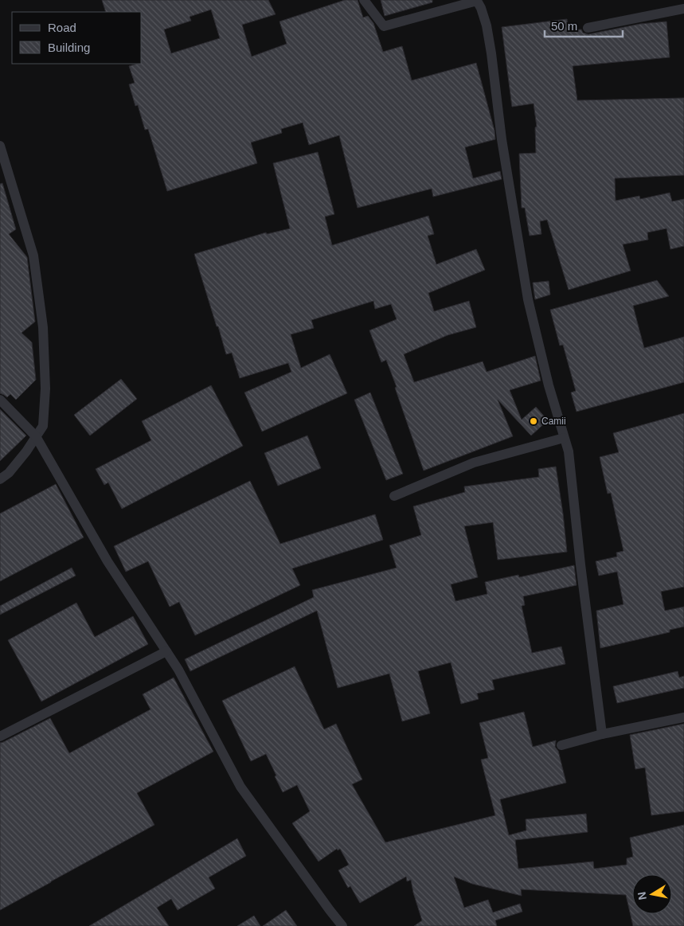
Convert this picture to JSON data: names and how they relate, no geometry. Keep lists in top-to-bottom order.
{
  "places": ["Camii"],
  "legend": ["Road", "Building"],
  "scale_bar": "50 m",
  "north": "left"
}
